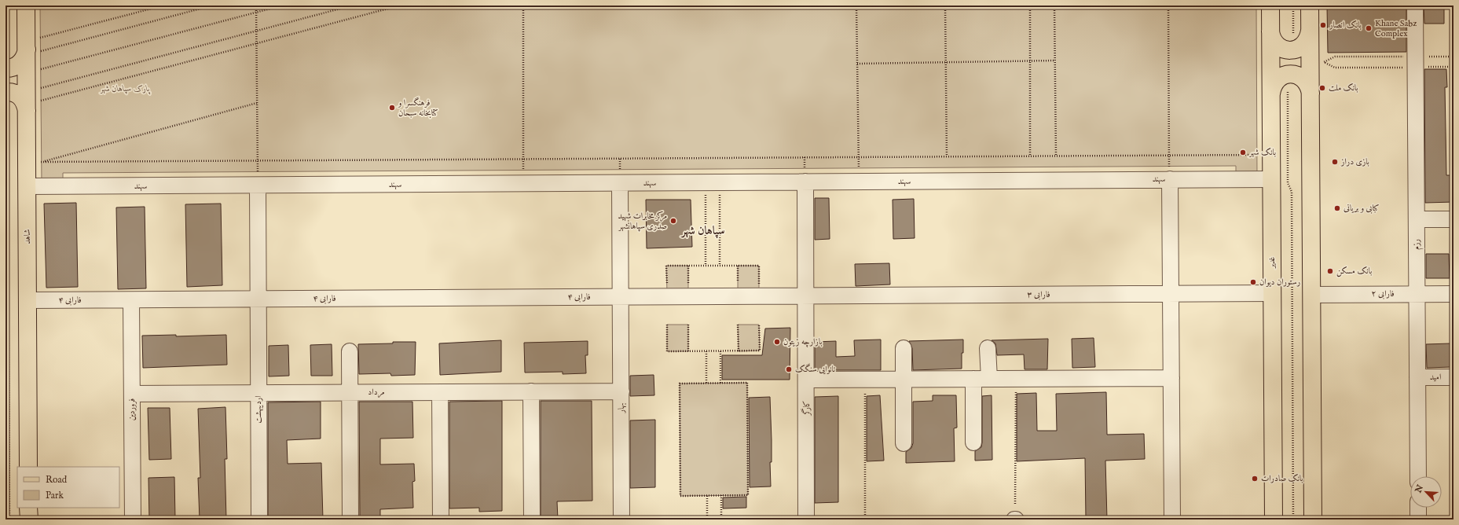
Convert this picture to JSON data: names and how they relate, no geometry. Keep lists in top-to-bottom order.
{
  "streets": {
    "main road": ["شاهد", "غدیر"],
    "street": [
      "سهند",
      "رزم",
      "فارابی ۲",
      "فارابی ۳",
      "فارابی ۴",
      "امید",
      "مرداد",
      "بهار",
      "کارگر",
      "فروردین",
      "اردیبهشت"
    ]
  },
  "crossings": [
    ["سهند", "شاهد"],
    ["سهند", "غدیر"],
    ["سهند", "بهار"],
    ["سهند", "کارگر"],
    ["سهند", "اردیبهشت"],
    ["شاهد", "فارابی ۴"],
    ["رزم", "فارابی ۲"],
    ["رزم", "امید"],
    ["غدیر", "فارابی ۳"],
    ["فارابی ۳", "فارابی ۴"],
    ["فارابی ۳", "بهار"],
    ["فارابی ۳", "کارگر"],
    ["فارابی ۴", "بهار"],
    ["فارابی ۴", "فروردین"],
    ["فارابی ۴", "اردیبهشت"],
    ["مرداد", "بهار"],
    ["مرداد", "فروردین"],
    ["مرداد", "اردیبهشت"]
  ],
  "districts": ["سپاهان شهر"],
  "parks": ["پارک سپاهان شهر"],
  "places": [
    "بانک انصار",
    "Khane Sabz Complex",
    "بانک ملت",
    "فرهنگسرا و کتابخانه سبحان",
    "بانک شهر",
    "بازی دراز",
    "کبابی و بریانی",
    "مرکز مخابرات شهید صدری سپاهانشهر",
    "بانک مسکن",
    "رستوران دیوان",
    "بازارچه زیتون",
    "نانوایی سنگک",
    "بانک صادرات"
  ],
  "legend": ["Road", "Park"],
  "north": "top left"
}
